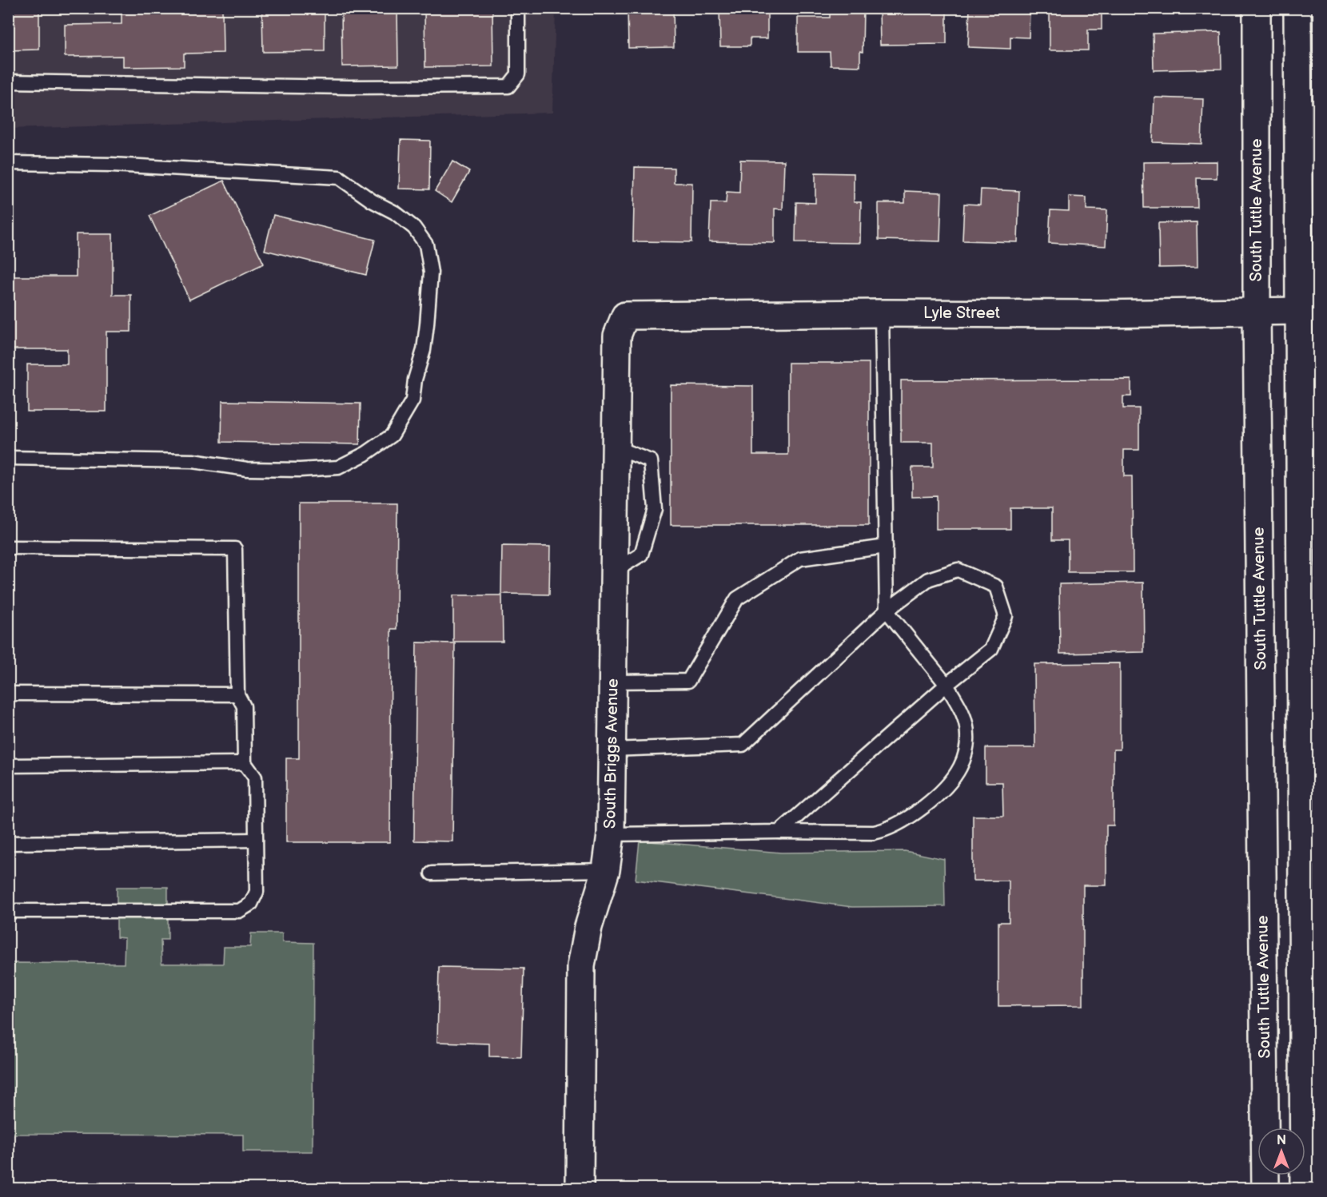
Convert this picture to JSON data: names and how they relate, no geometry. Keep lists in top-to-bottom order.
{
  "streets": {
    "main road": ["South Tuttle Avenue", "Lyle Street", "South Briggs Avenue"]
  },
  "crossings": [
    ["South Tuttle Avenue", "Lyle Street"],
    ["Lyle Street", "South Briggs Avenue"]
  ],
  "north": "top"
}
